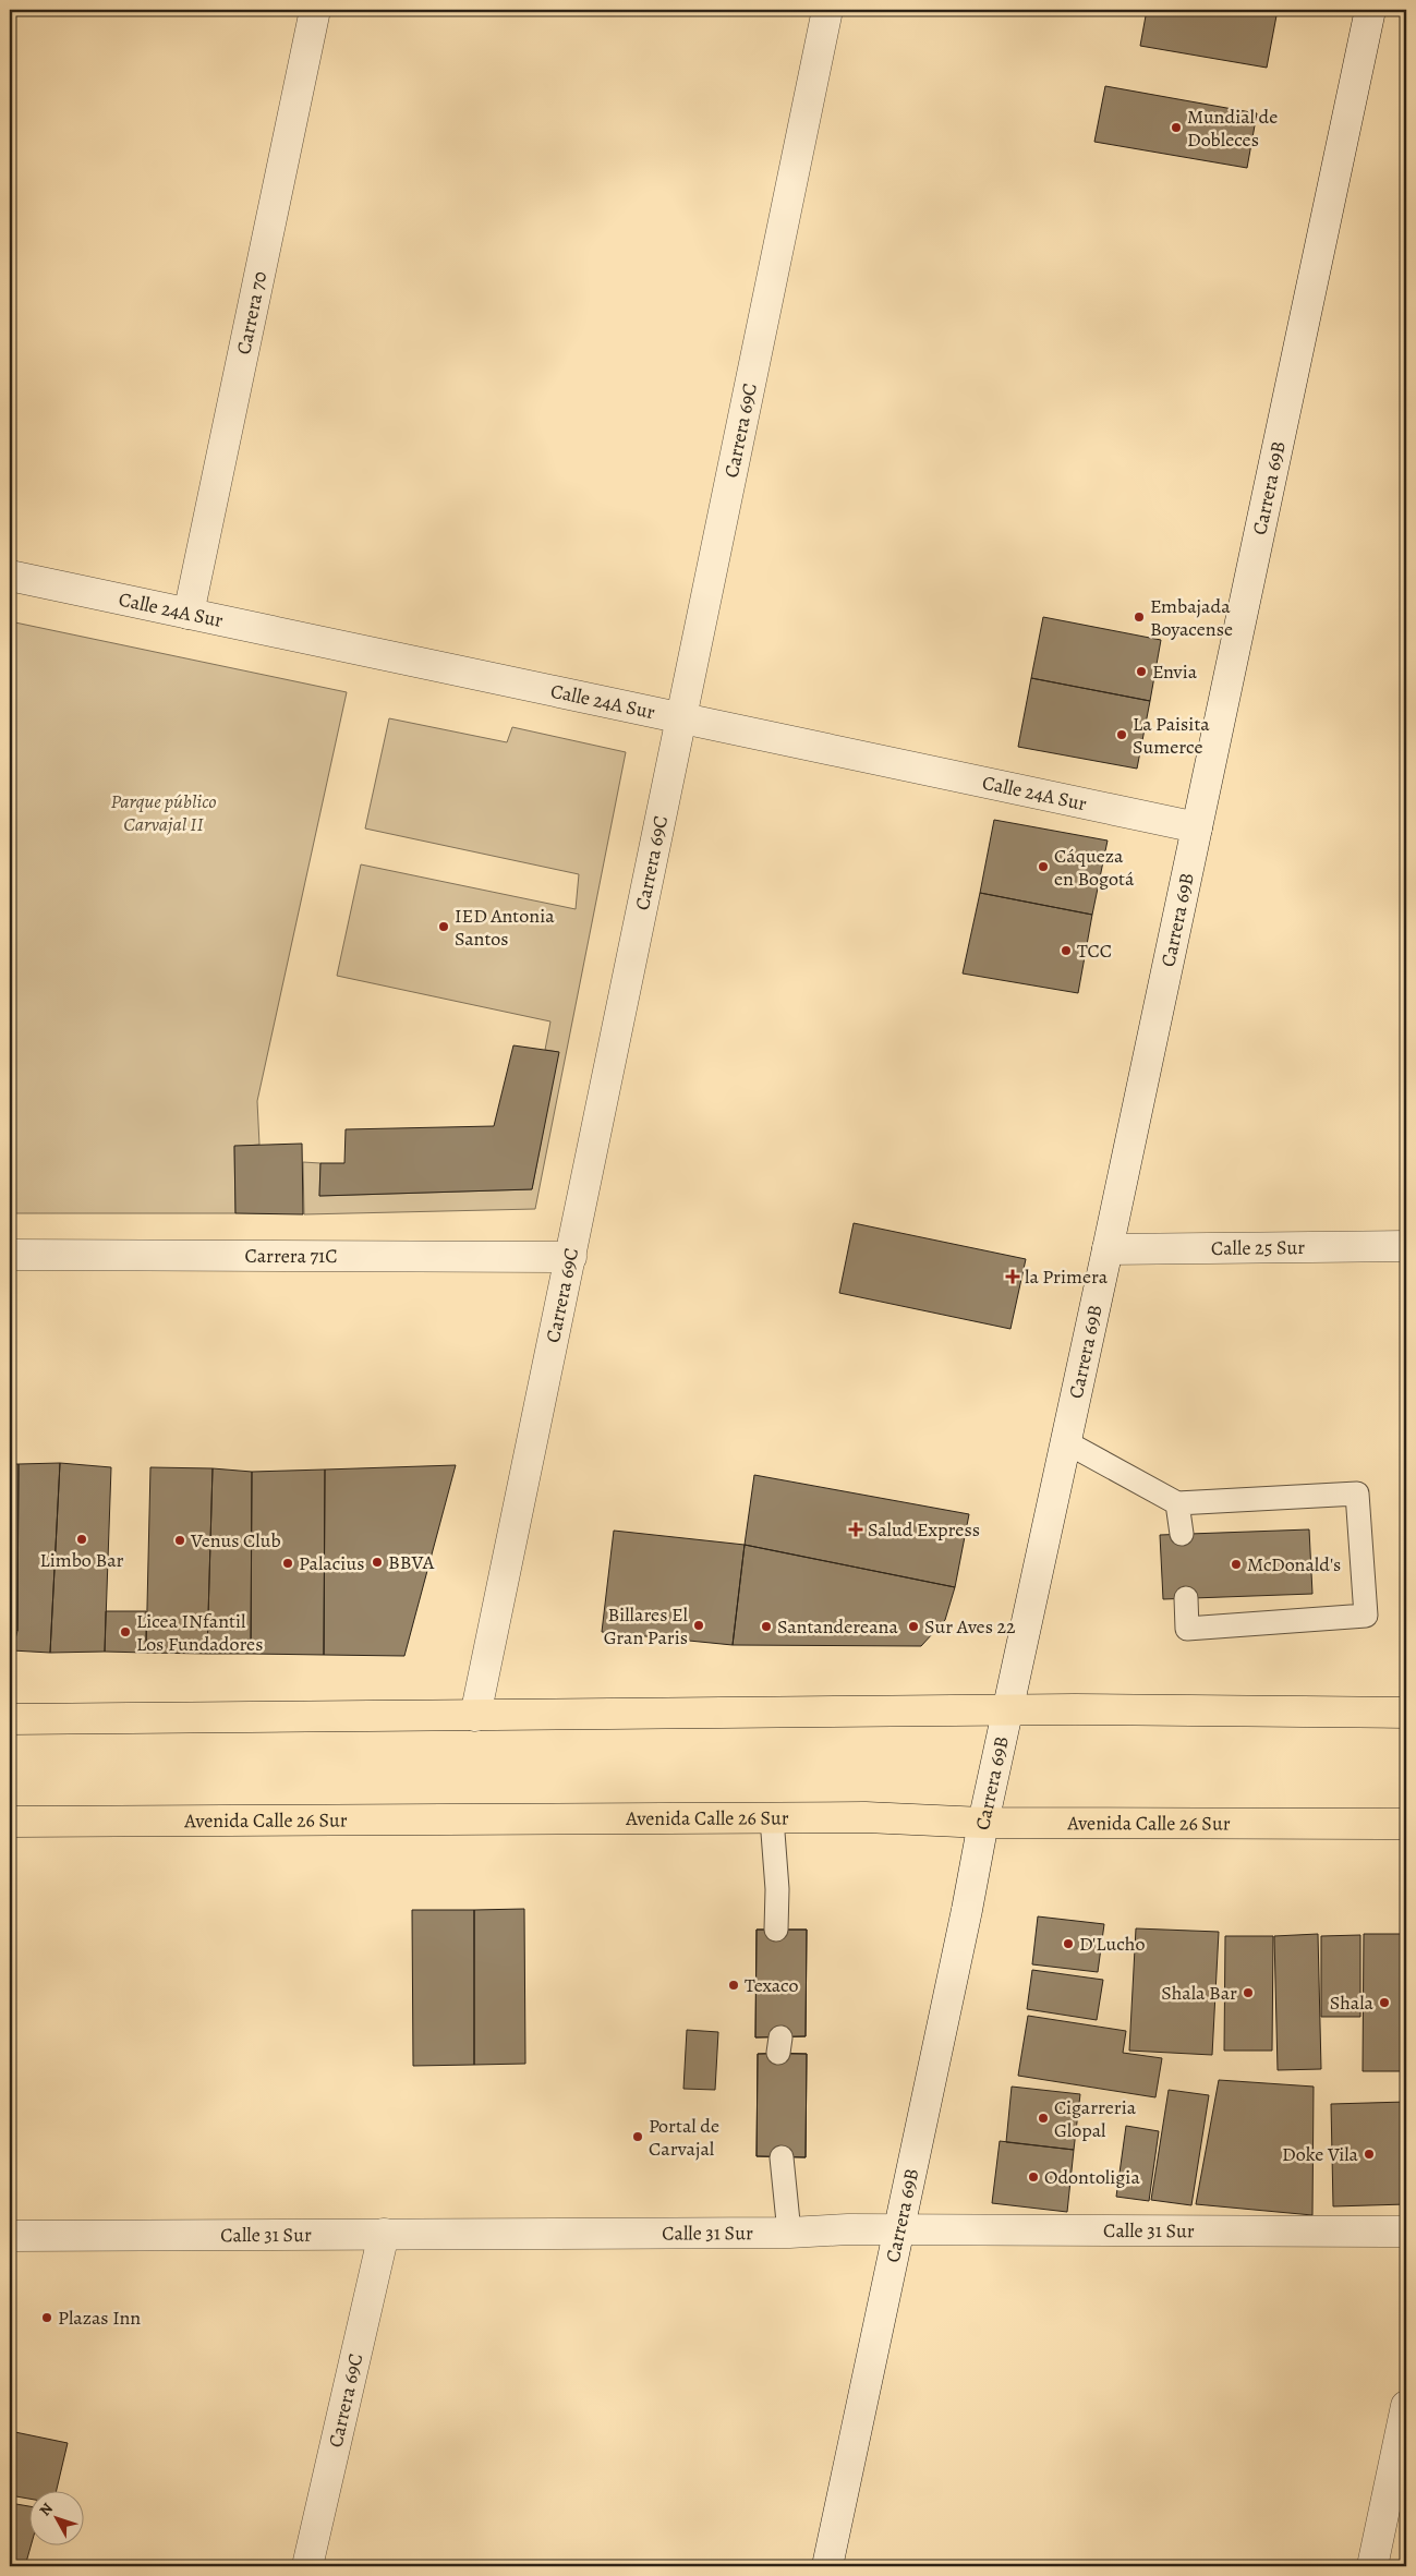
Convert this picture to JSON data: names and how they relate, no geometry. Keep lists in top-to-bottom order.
{
  "streets": {
    "main road": ["Avenida Calle 26 Sur"],
    "street": [
      "Carrera 70",
      "Carrera 69C",
      "Carrera 69B",
      "Calle 24A Sur",
      "Calle 25 Sur",
      "Carrera 71C",
      "Calle 31 Sur"
    ]
  },
  "crossings": [
    ["Carrera 70", "Calle 24A Sur"],
    ["Carrera 69C", "Calle 24A Sur"],
    ["Carrera 69C", "Carrera 71C"],
    ["Carrera 69C", "Calle 31 Sur"],
    ["Carrera 69B", "Calle 24A Sur"],
    ["Carrera 69B", "Calle 25 Sur"],
    ["Carrera 69B", "Avenida Calle 26 Sur"],
    ["Carrera 69B", "Calle 31 Sur"]
  ],
  "parks": ["Parque público Carvajal II"],
  "places": {
    "other": [
      "Mundial de Dobleces",
      "Embajada Boyacense",
      "Envia",
      "La Paisita Sumerce",
      "Cáqueza en Bogotá",
      "IED Antonia Santos",
      "TCC",
      "Limbo Bar",
      "Venus Club",
      "BBVA",
      "Palacius",
      "McDonald's",
      "Billares El Gran Paris",
      "Santandereana",
      "Sur Aves 22",
      "Licea INfantil Los Fundadores",
      "D'Lucho",
      "Texaco",
      "Shala Bar",
      "Shala",
      "Cigarreria Glopal",
      "Portal de Carvajal",
      "Doke Vila",
      "Odontoligia",
      "Plazas Inn"
    ],
    "health": ["la Primera", "Salud Express"]
  },
  "north": "top left"
}
